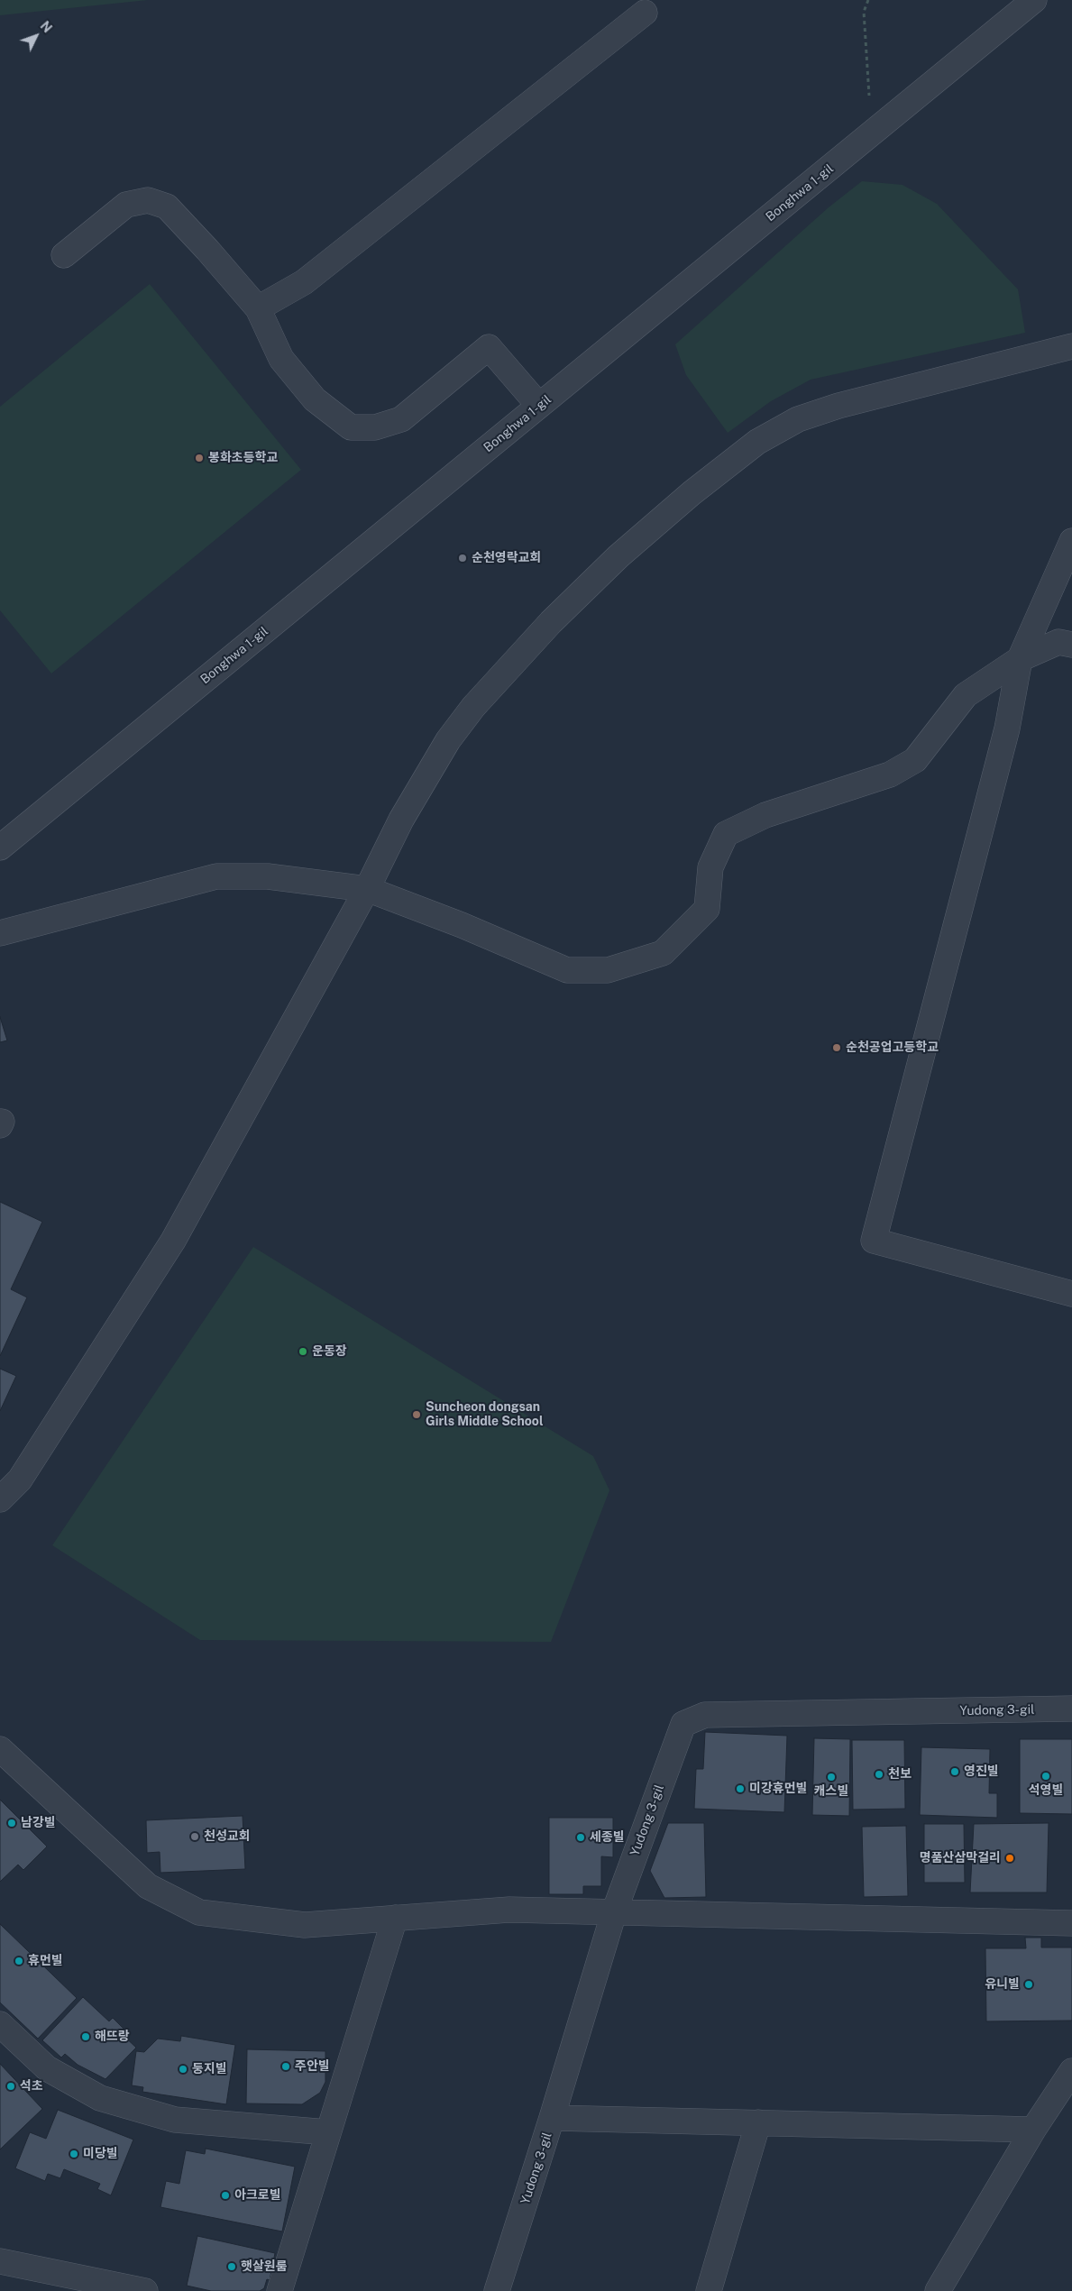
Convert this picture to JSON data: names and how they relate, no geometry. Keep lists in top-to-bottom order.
{
  "streets": {
    "street": ["Bonghwa 1-gil", "Yudong 3-gil"]
  },
  "places": [
    "봉화초등학교",
    "순천영락교회",
    "순천공업고등학교",
    "운동장",
    "Suncheon dongsan Girls Middle School",
    "영진빌",
    "천보",
    "석영빌",
    "캐스빌",
    "미강휴먼빌",
    "남강빌",
    "천성교회",
    "세종빌",
    "명품산삼막걸리",
    "휴먼빌",
    "유니빌",
    "해뜨랑",
    "주안빌",
    "둥지빌",
    "석초",
    "미당빌",
    "아크로빌",
    "햇살원룸"
  ],
  "north": "top right"
}
